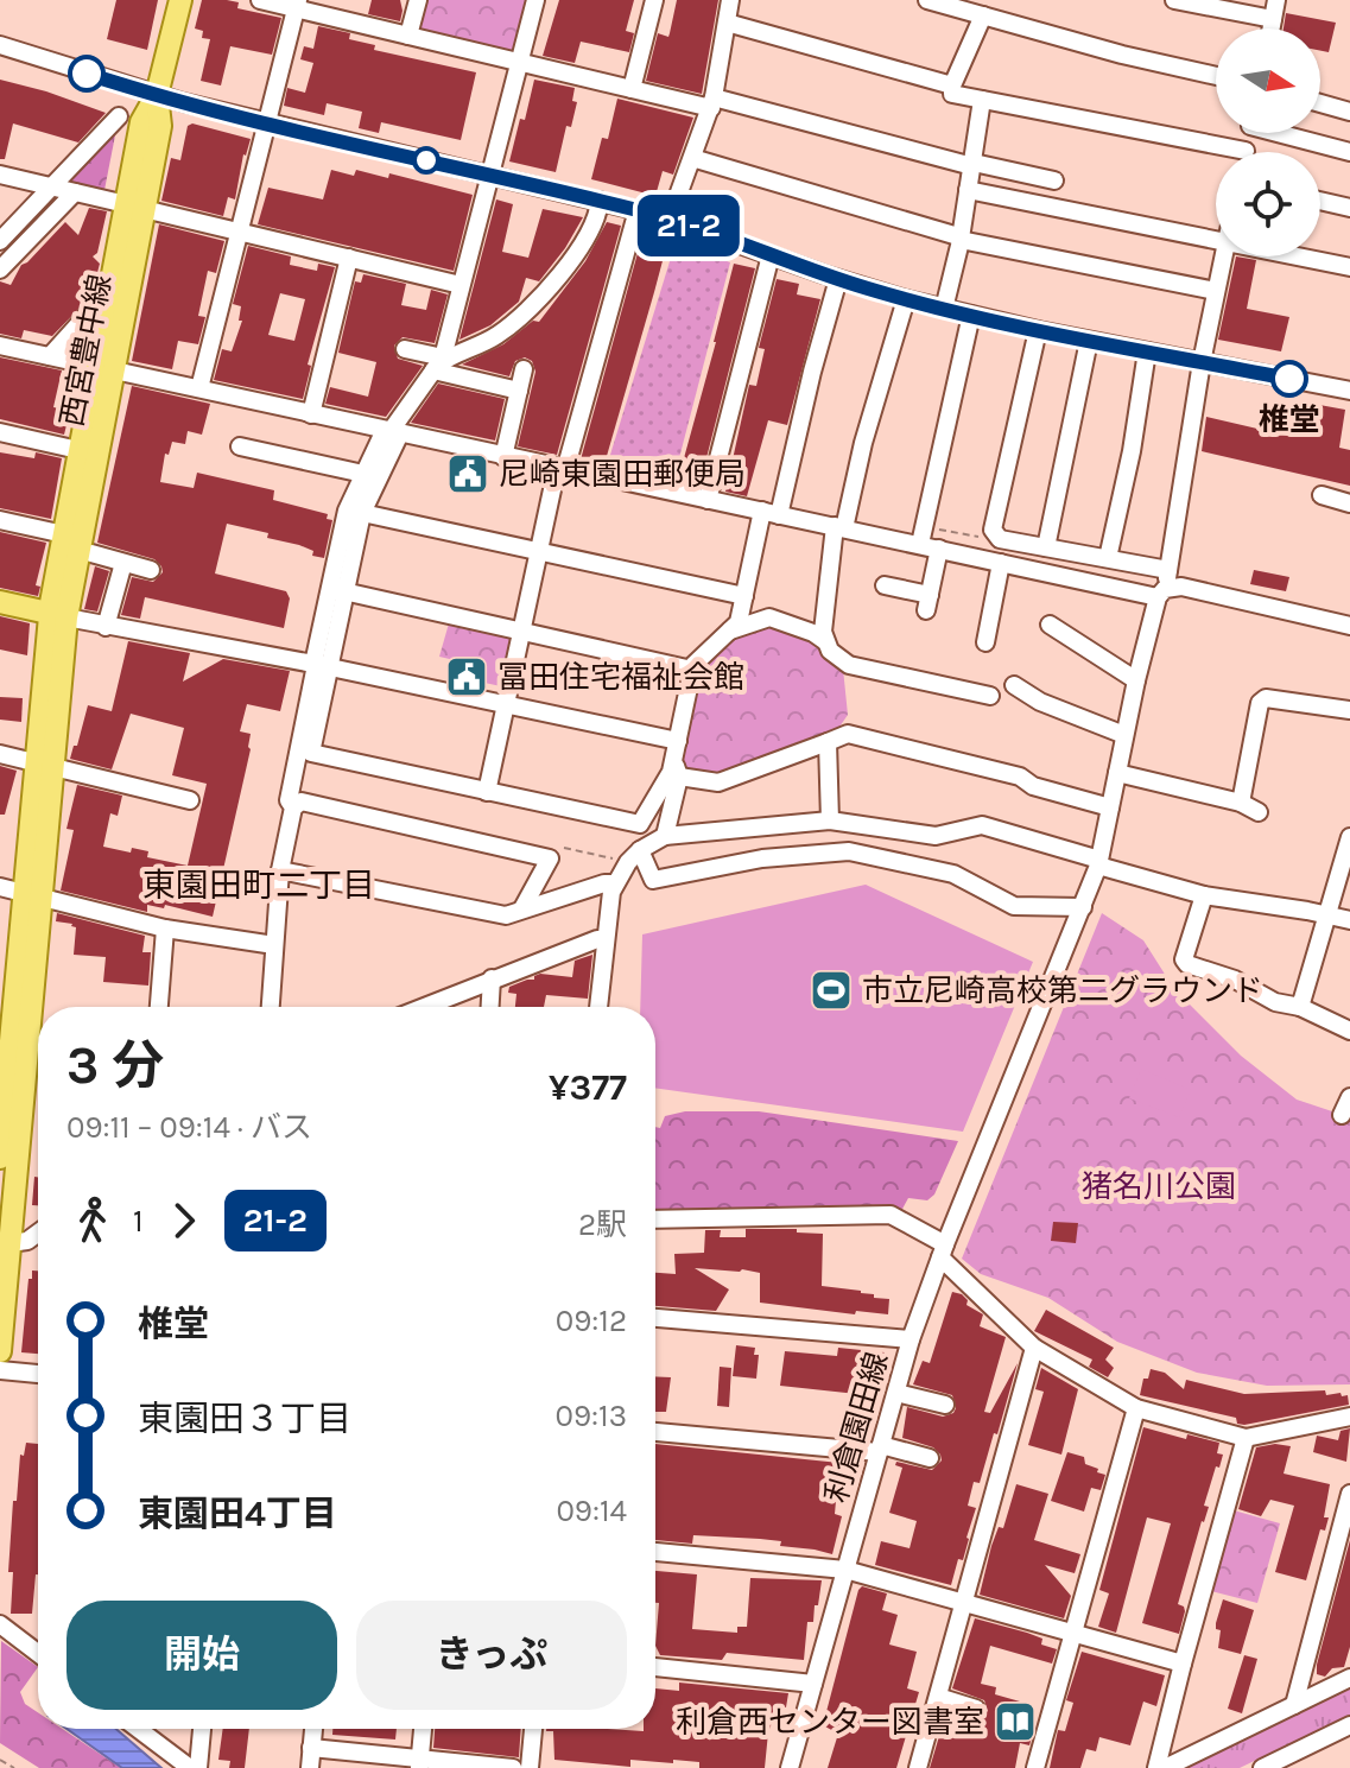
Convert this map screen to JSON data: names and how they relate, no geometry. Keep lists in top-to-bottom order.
{
  "streets": {
    "main road": ["西宮豊中線"],
    "street": ["利倉園田線"]
  },
  "districts": ["東園田町二丁目"],
  "parks": ["猪名川公園"],
  "places": {
    "other": ["椎堂"],
    "public building": ["尼崎東園田郵便局", "冨田住宅福祉会館"],
    "sports": ["市立尼崎高校第二グラウンド"],
    "library": ["利倉西センター図書室"]
  },
  "lines": ["bus line 21-2"],
  "north": "right",
  "page": {
    "on_map": "21-2",
    "heading": ["3 分", "09:11 – 09:14 · バス", "¥377"],
    "legs": ["1", "21-2", "2駅"],
    "list": [
      {
        "name": "椎堂",
        "value": "09:12"
      },
      {
        "name": "東園田３丁目",
        "value": "09:13"
      },
      {
        "name": "東園田4丁目",
        "value": "09:14"
      }
    ],
    "buttons": ["開始", "きっぷ"]
  }
}
